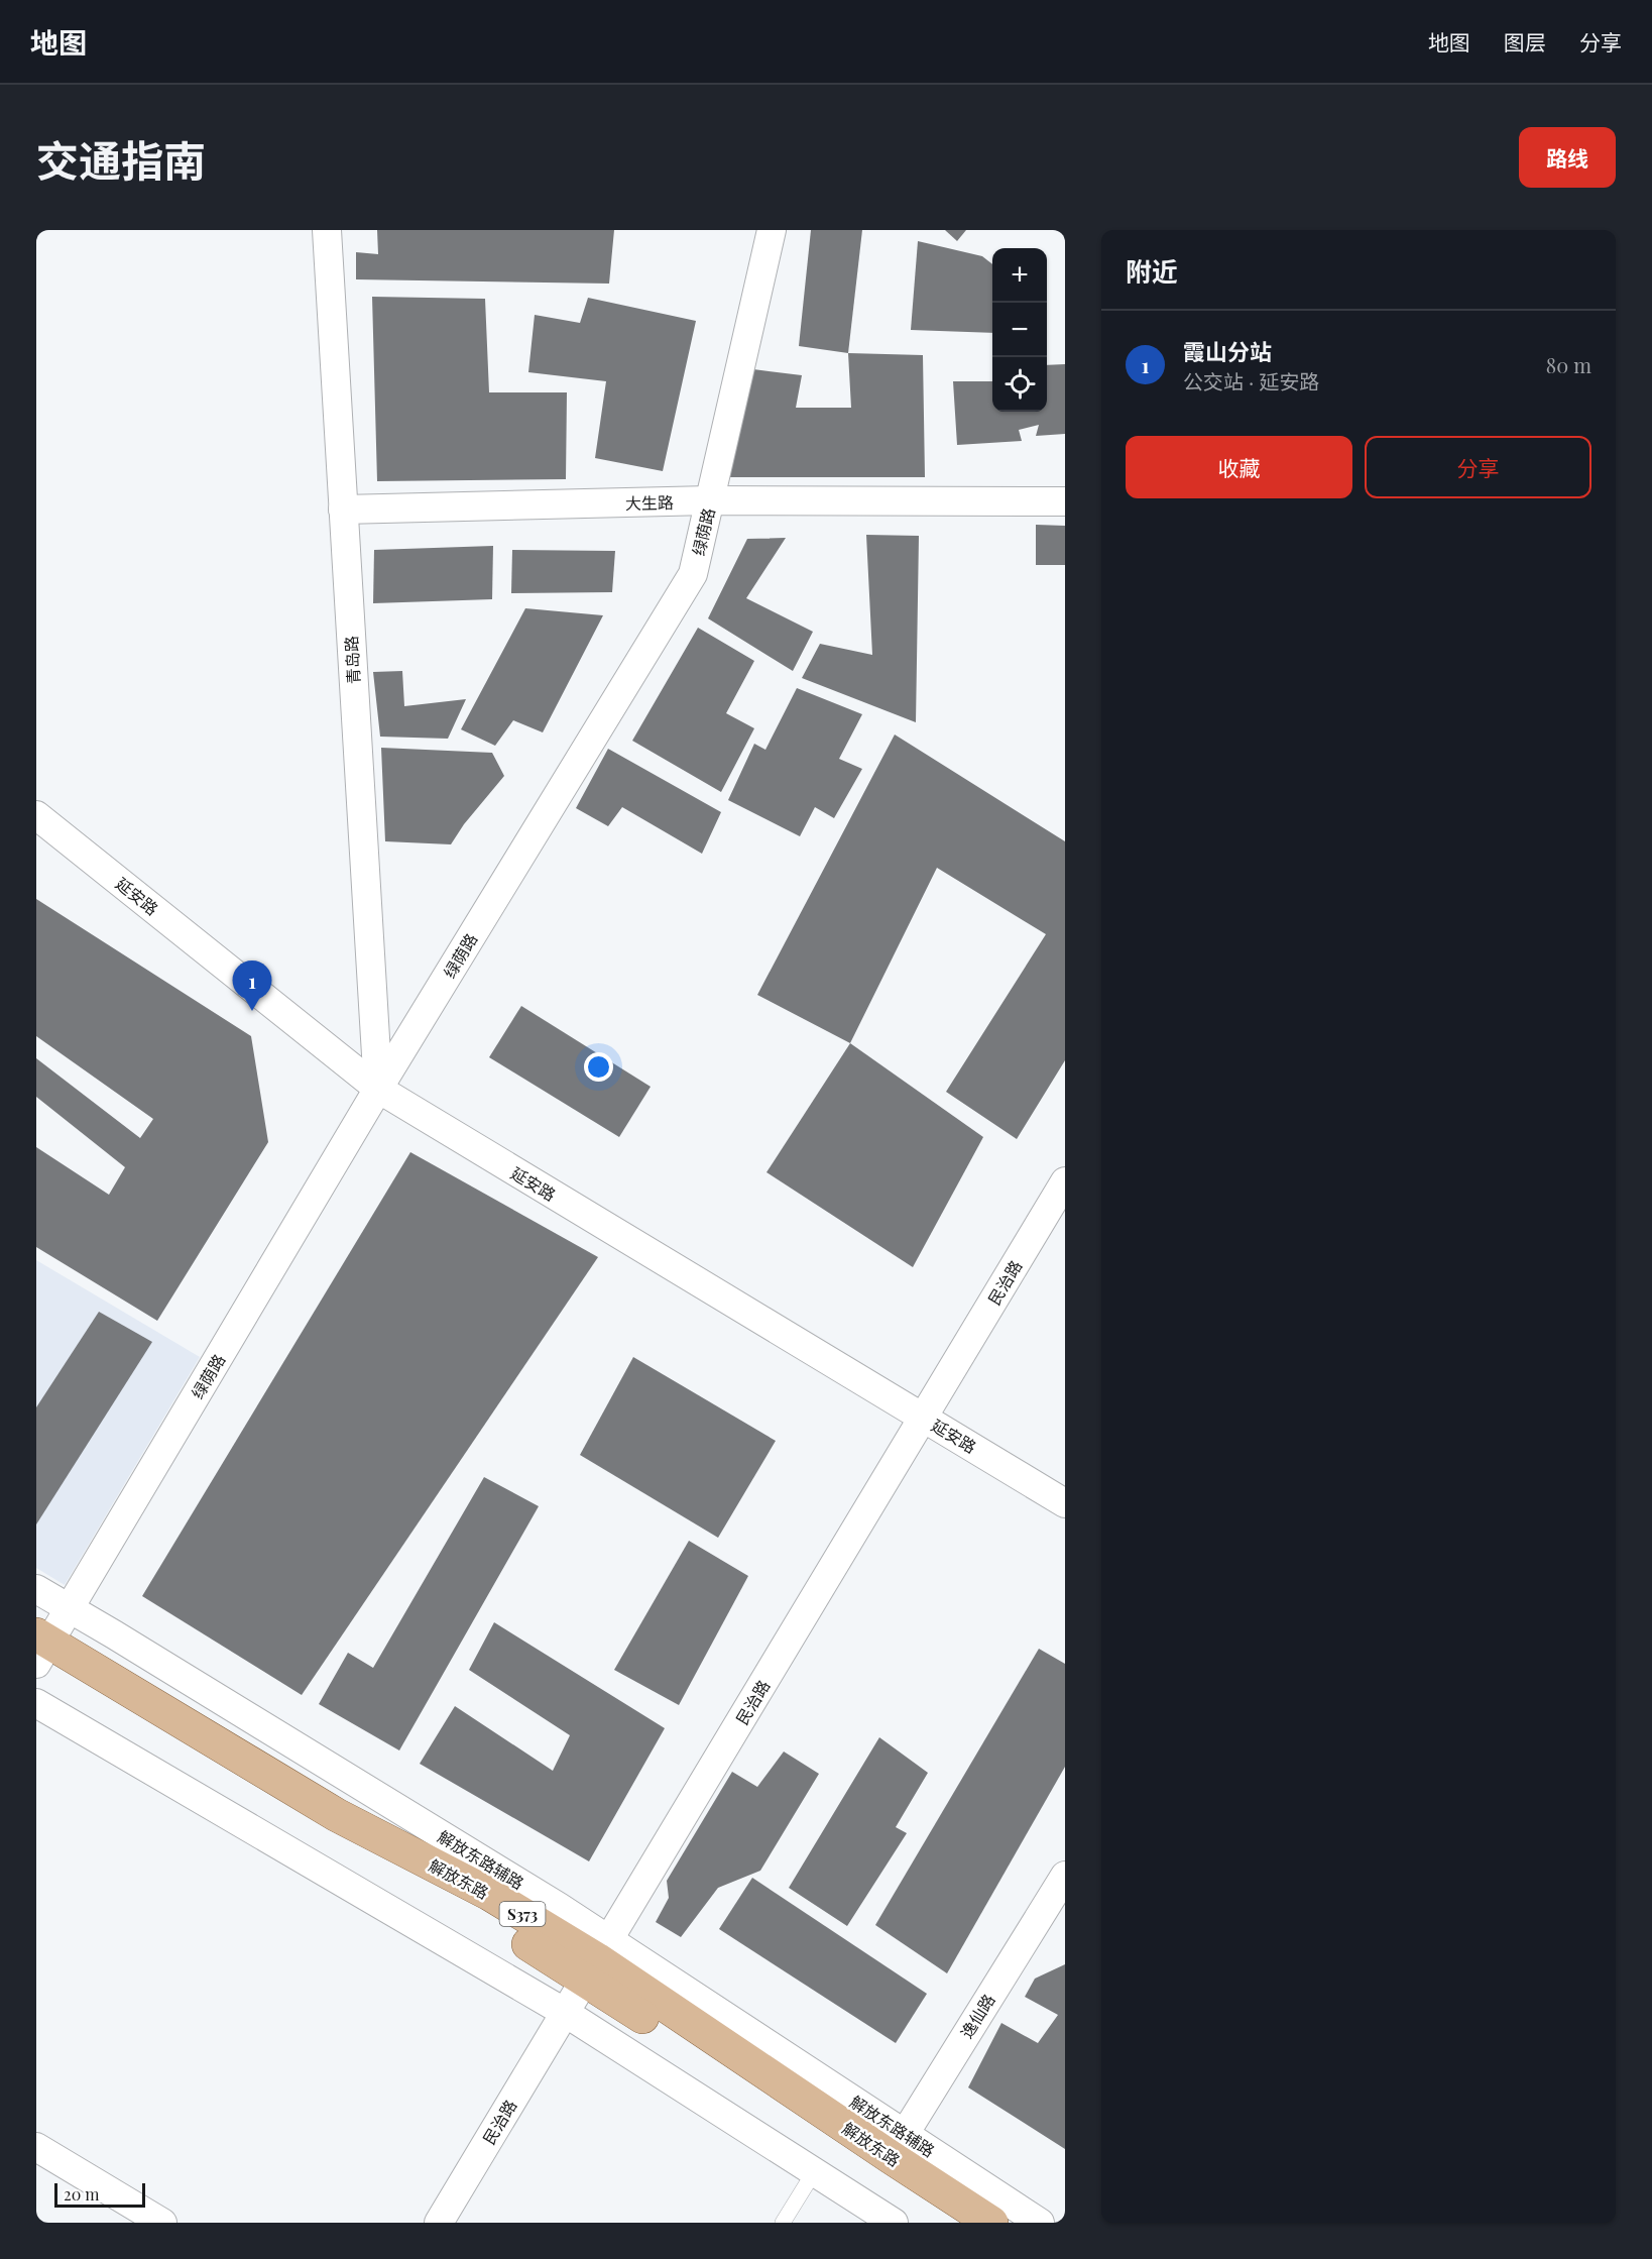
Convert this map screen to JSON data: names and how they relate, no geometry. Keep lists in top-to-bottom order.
{
  "streets": {
    "main road": ["解放东路", "S373"],
    "street": [
      "大生路",
      "绿荫路",
      "青岛路",
      "延安路",
      "民治路",
      "解放东路辅路",
      "逸仙路"
    ]
  },
  "crossings": [
    ["大生路", "绿荫路"],
    ["大生路", "青岛路"],
    ["绿荫路", "青岛路"],
    ["绿荫路", "延安路"],
    ["绿荫路", "解放东路"],
    ["青岛路", "延安路"],
    ["延安路", "民治路"],
    ["民治路", "解放东路"],
    ["解放东路", "逸仙路"]
  ],
  "scale_bar": "20 m",
  "page": {
    "header": "地图",
    "nav": ["地图", "图层", "分享"],
    "title": "交通指南",
    "buttons": [
      "路线",
      ["收藏", "分享"]
    ],
    "heading": "附近",
    "map_buttons": ["+", "−"],
    "list": [
      {
        "mark": "1",
        "name": "霞山分站",
        "note": "公交站 · 延安路",
        "value": "80 m"
      }
    ],
    "pins": "1",
    "scale": "20 m"
  }
}
